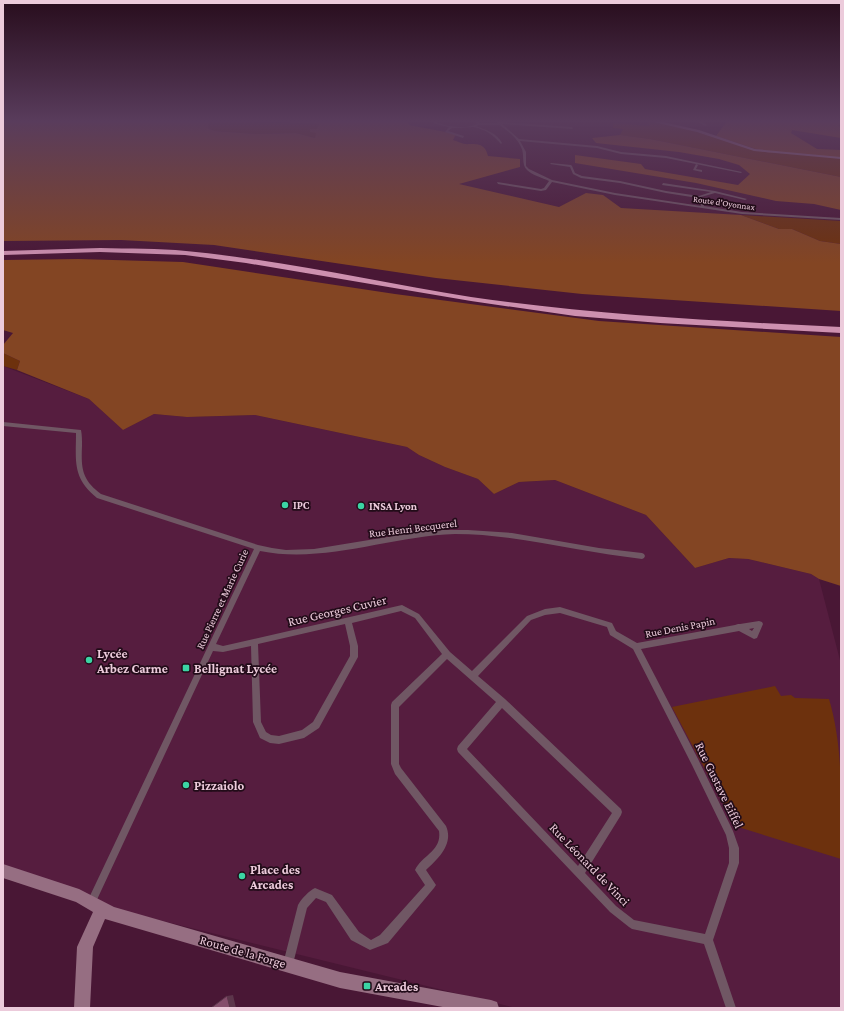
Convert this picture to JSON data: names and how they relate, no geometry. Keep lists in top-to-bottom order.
{
  "streets": {
    "street": [
      "Route d'Oyonnax",
      "Rue Henri Becquerel",
      "Rue Pierre et Marie Curie",
      "Rue Georges Cuvier",
      "Rue Denis Papin",
      "Rue Gustave Eiffel",
      "Rue Léonard de Vinci",
      "Route de la Forge"
    ]
  },
  "crossings": [
    ["Rue Henri Becquerel", "Rue Pierre et Marie Curie"],
    ["Rue Pierre et Marie Curie", "Rue Georges Cuvier"],
    ["Rue Pierre et Marie Curie", "Route de la Forge"],
    ["Rue Georges Cuvier", "Rue Denis Papin"],
    ["Rue Georges Cuvier", "Rue Léonard de Vinci"],
    ["Rue Denis Papin", "Rue Gustave Eiffel"],
    ["Rue Gustave Eiffel", "Rue Léonard de Vinci"]
  ],
  "places": {
    "other": [
      "IPC",
      "INSA Lyon",
      "Lycée Arbez Carme",
      "Pizzaiolo",
      "Place des Arcades"
    ],
    "transit": ["Bellignat Lycée", "Arcades"]
  }
}
